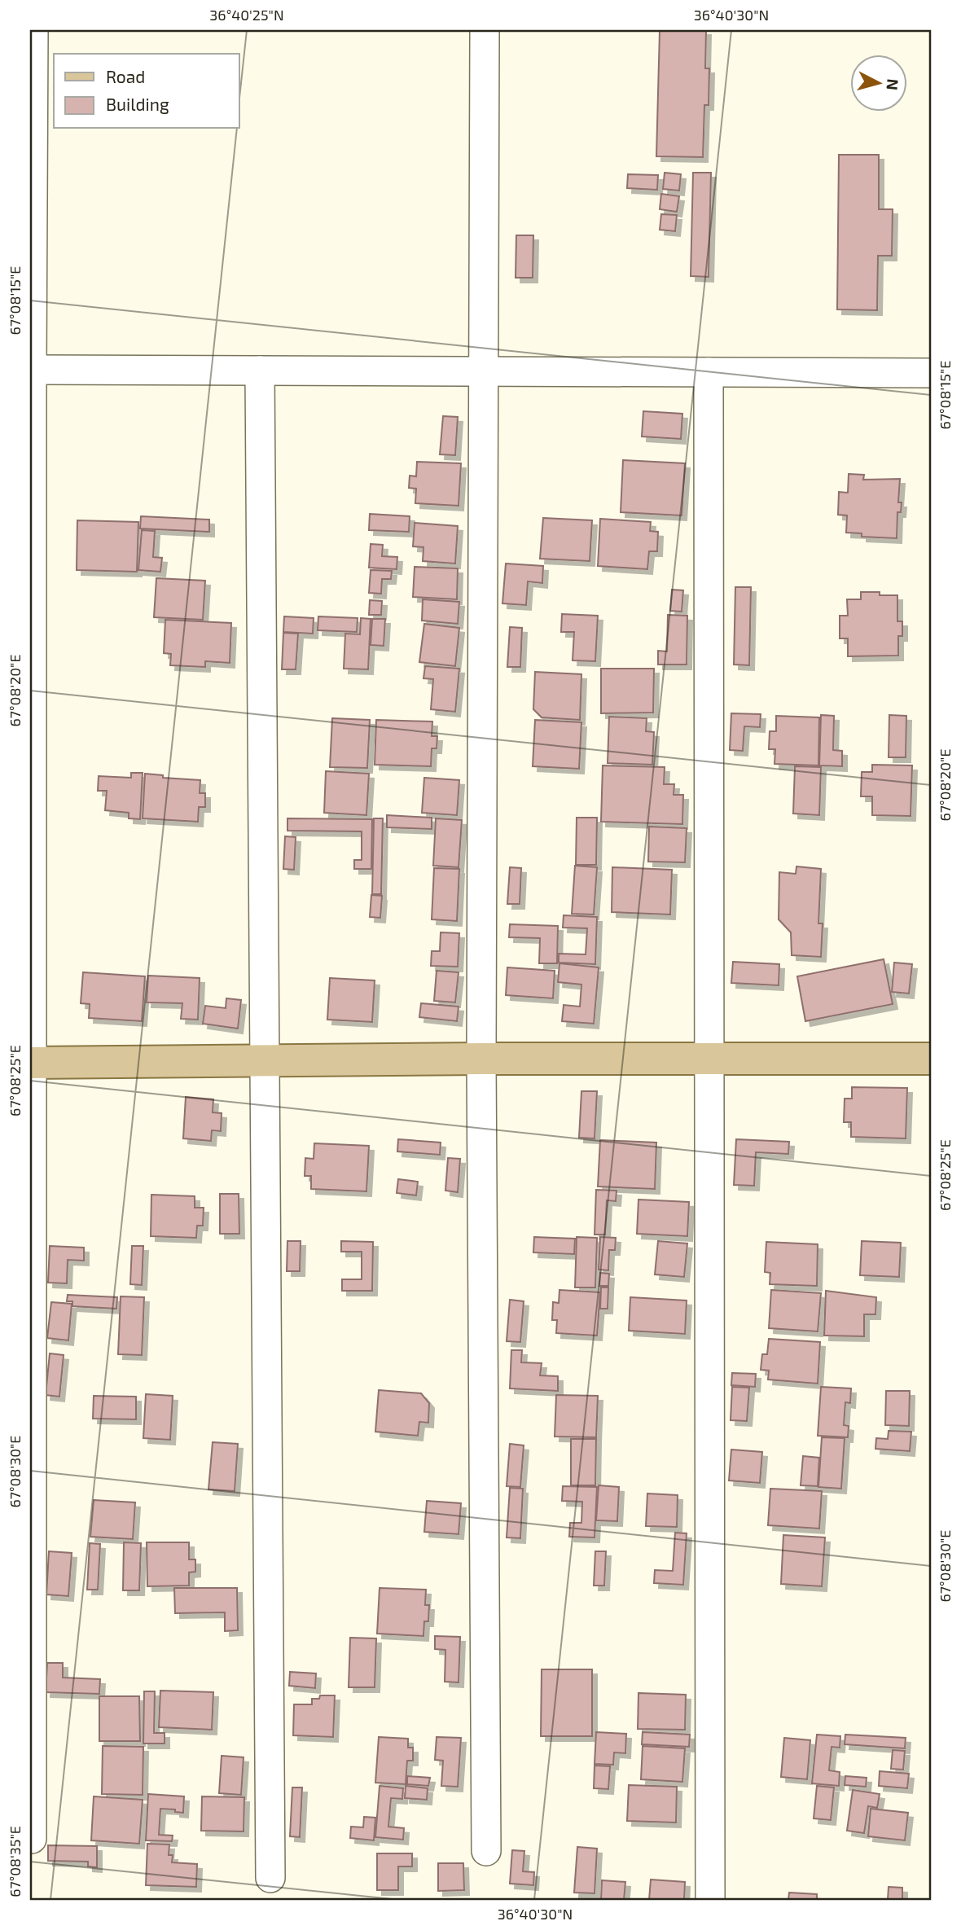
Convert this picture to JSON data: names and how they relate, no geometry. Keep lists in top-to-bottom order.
{
  "legend": ["Road", "Building"],
  "north": "right",
  "coordinates": [
    "36°40'25\"N",
    "36°40'30\"N",
    "67°08'15\"E",
    "67°08'20\"E",
    "67°08'25\"E",
    "67°08'30\"E",
    "67°08'35\"E"
  ]
}
